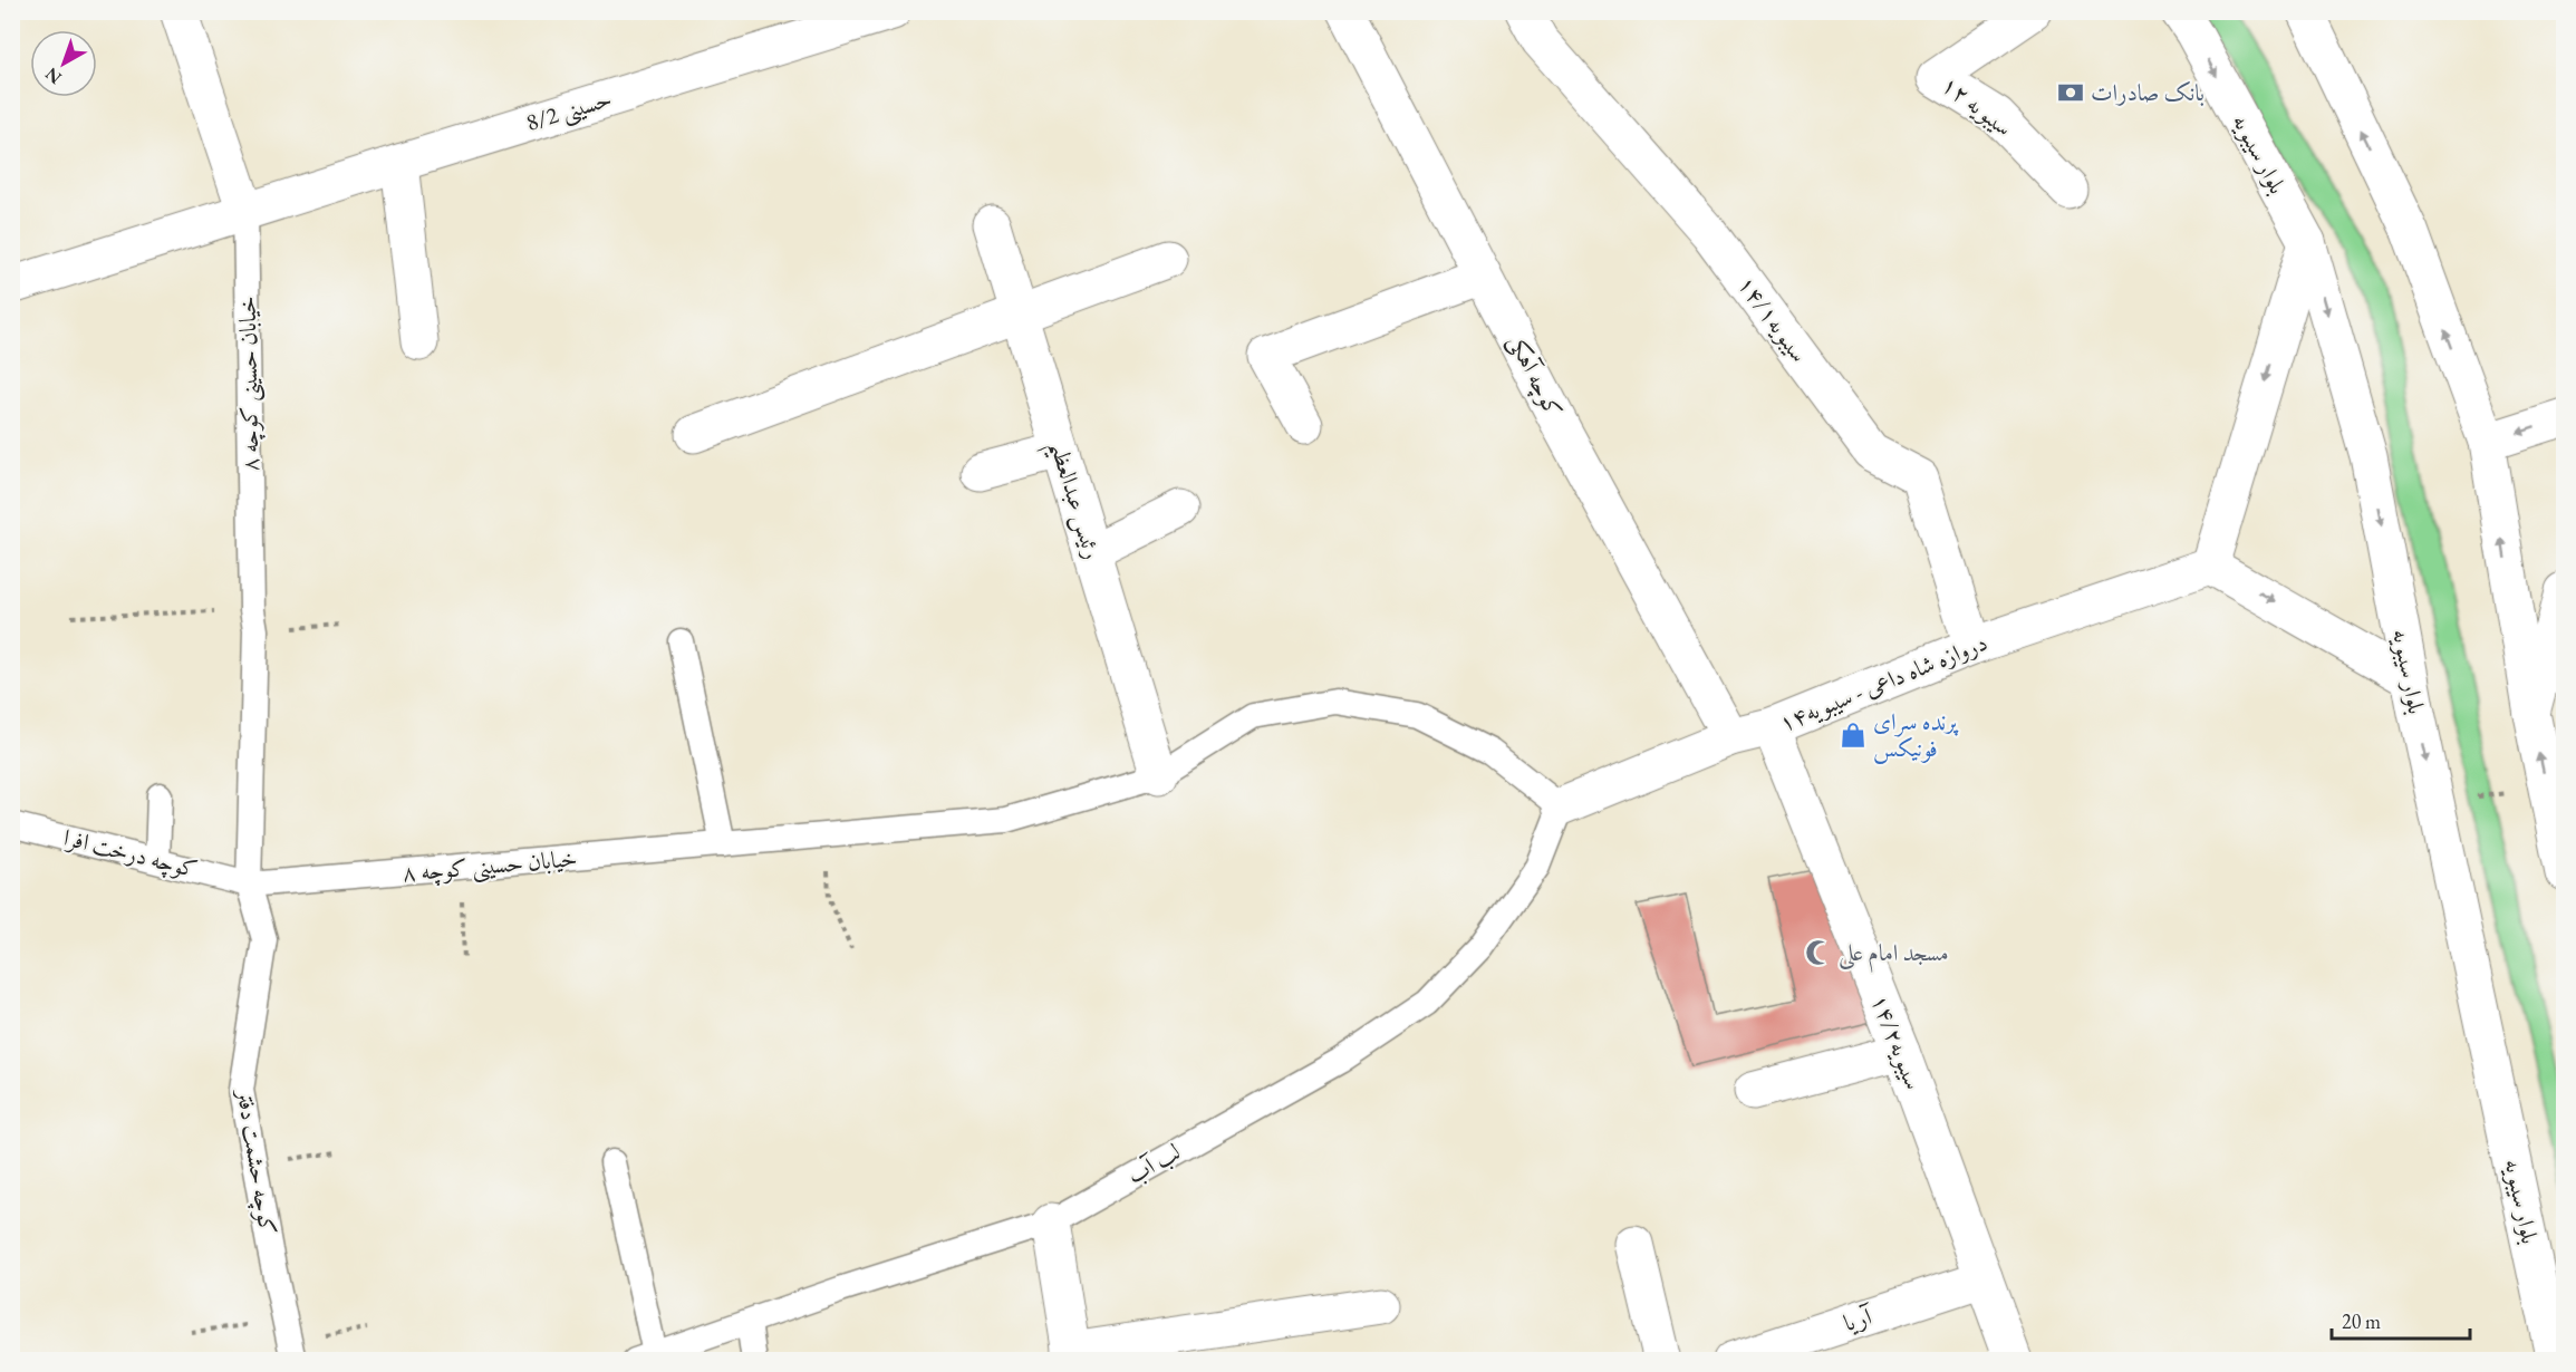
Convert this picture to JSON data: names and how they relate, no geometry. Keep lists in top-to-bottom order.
{
  "streets": {
    "street": [
      "سیبویه ۱۲",
      "8/2 حسینی",
      "بلوار سیبویه",
      "سیبویه۱۴/۱",
      "کوچه آهکی",
      "خیابان حسینی کوچه ۸",
      "رئیس عبدالعظیم",
      "دروازه شاه داعی - سیبویه۱۴",
      "سیبویه۱۴/۲",
      "آریا"
    ],
    "lane": ["کوچه درخت افرا", "کوچه حشمت دفتر", "لب آب"]
  },
  "crossings": [
    ["8/2 حسینی", "خیابان حسینی کوچه ۸"],
    ["سیبویه۱۴/۱", "دروازه شاه داعی - سیبویه۱۴"],
    ["کوچه آهکی", "دروازه شاه داعی - سیبویه۱۴"],
    ["خیابان حسینی کوچه ۸", "رئیس عبدالعظیم"],
    ["خیابان حسینی کوچه ۸", "دروازه شاه داعی - سیبویه۱۴"],
    ["خیابان حسینی کوچه ۸", "کوچه درخت افرا"],
    ["خیابان حسینی کوچه ۸", "کوچه حشمت دفتر"],
    ["خیابان حسینی کوچه ۸", "لب آب"],
    ["دروازه شاه داعی - سیبویه۱۴", "سیبویه۱۴/۲"],
    ["دروازه شاه داعی - سیبویه۱۴", "لب آب"],
    ["کوچه درخت افرا", "کوچه حشمت دفتر"],
    ["سیبویه۱۴/۲", "آریا"]
  ],
  "places": {
    "bank": ["بانک صادرات"],
    "shop": ["پرنده سرای فونیکس"],
    "mosque": ["مسجد امام علی"]
  },
  "scale_bar": "20 m",
  "north": "bottom left"
}
